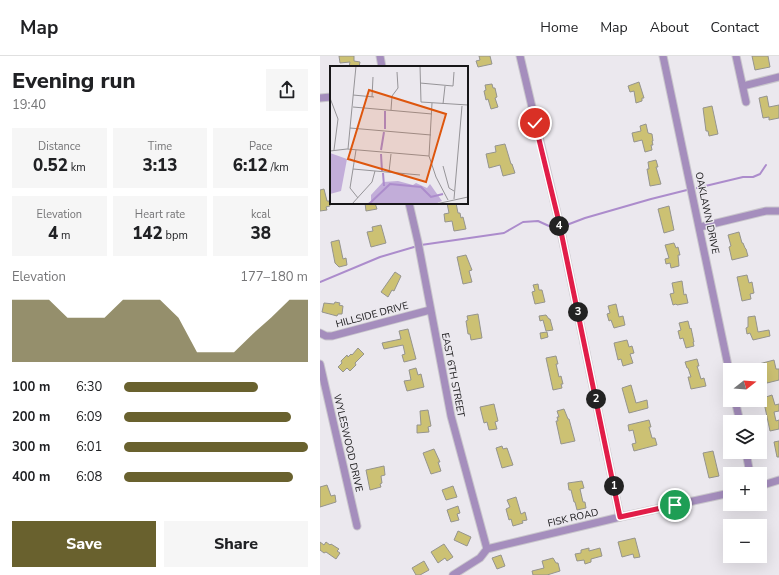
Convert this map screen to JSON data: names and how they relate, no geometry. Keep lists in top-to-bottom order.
{
  "streets": {
    "street": [
      "OAKLAWN DRIVE",
      "HILLSIDE DRIVE",
      "EAST 6TH STREET",
      "WYLESWOOD DRIVE",
      "FISK ROAD"
    ]
  },
  "crossings": [
    ["HILLSIDE DRIVE", "EAST 6TH STREET"],
    ["EAST 6TH STREET", "FISK ROAD"]
  ],
  "north": "right",
  "page": {
    "header": "Map",
    "nav": [
      "Home",
      "Map",
      "About",
      "Contact"
    ],
    "heading": ["Evening run", "19:40"],
    "stats": [
      ["Distance", "0.52 km"],
      ["Time", "3:13"],
      ["Pace", "6:12 /km"],
      ["Elevation", "4 m"],
      ["Heart rate", "142 bpm"],
      ["kcal", "38"]
    ],
    "pins": [
      "4",
      "3",
      "2",
      "1"
    ],
    "chart": ["Elevation", "177–180 m"],
    "map_buttons": ["+", "−"],
    "list": [
      {
        "name": "100 m",
        "note": "6:30"
      },
      {
        "name": "200 m",
        "note": "6:09"
      },
      {
        "name": "300 m",
        "note": "6:01"
      },
      {
        "name": "400 m",
        "note": "6:08"
      }
    ],
    "buttons": ["Save", "Share"]
  }
}
